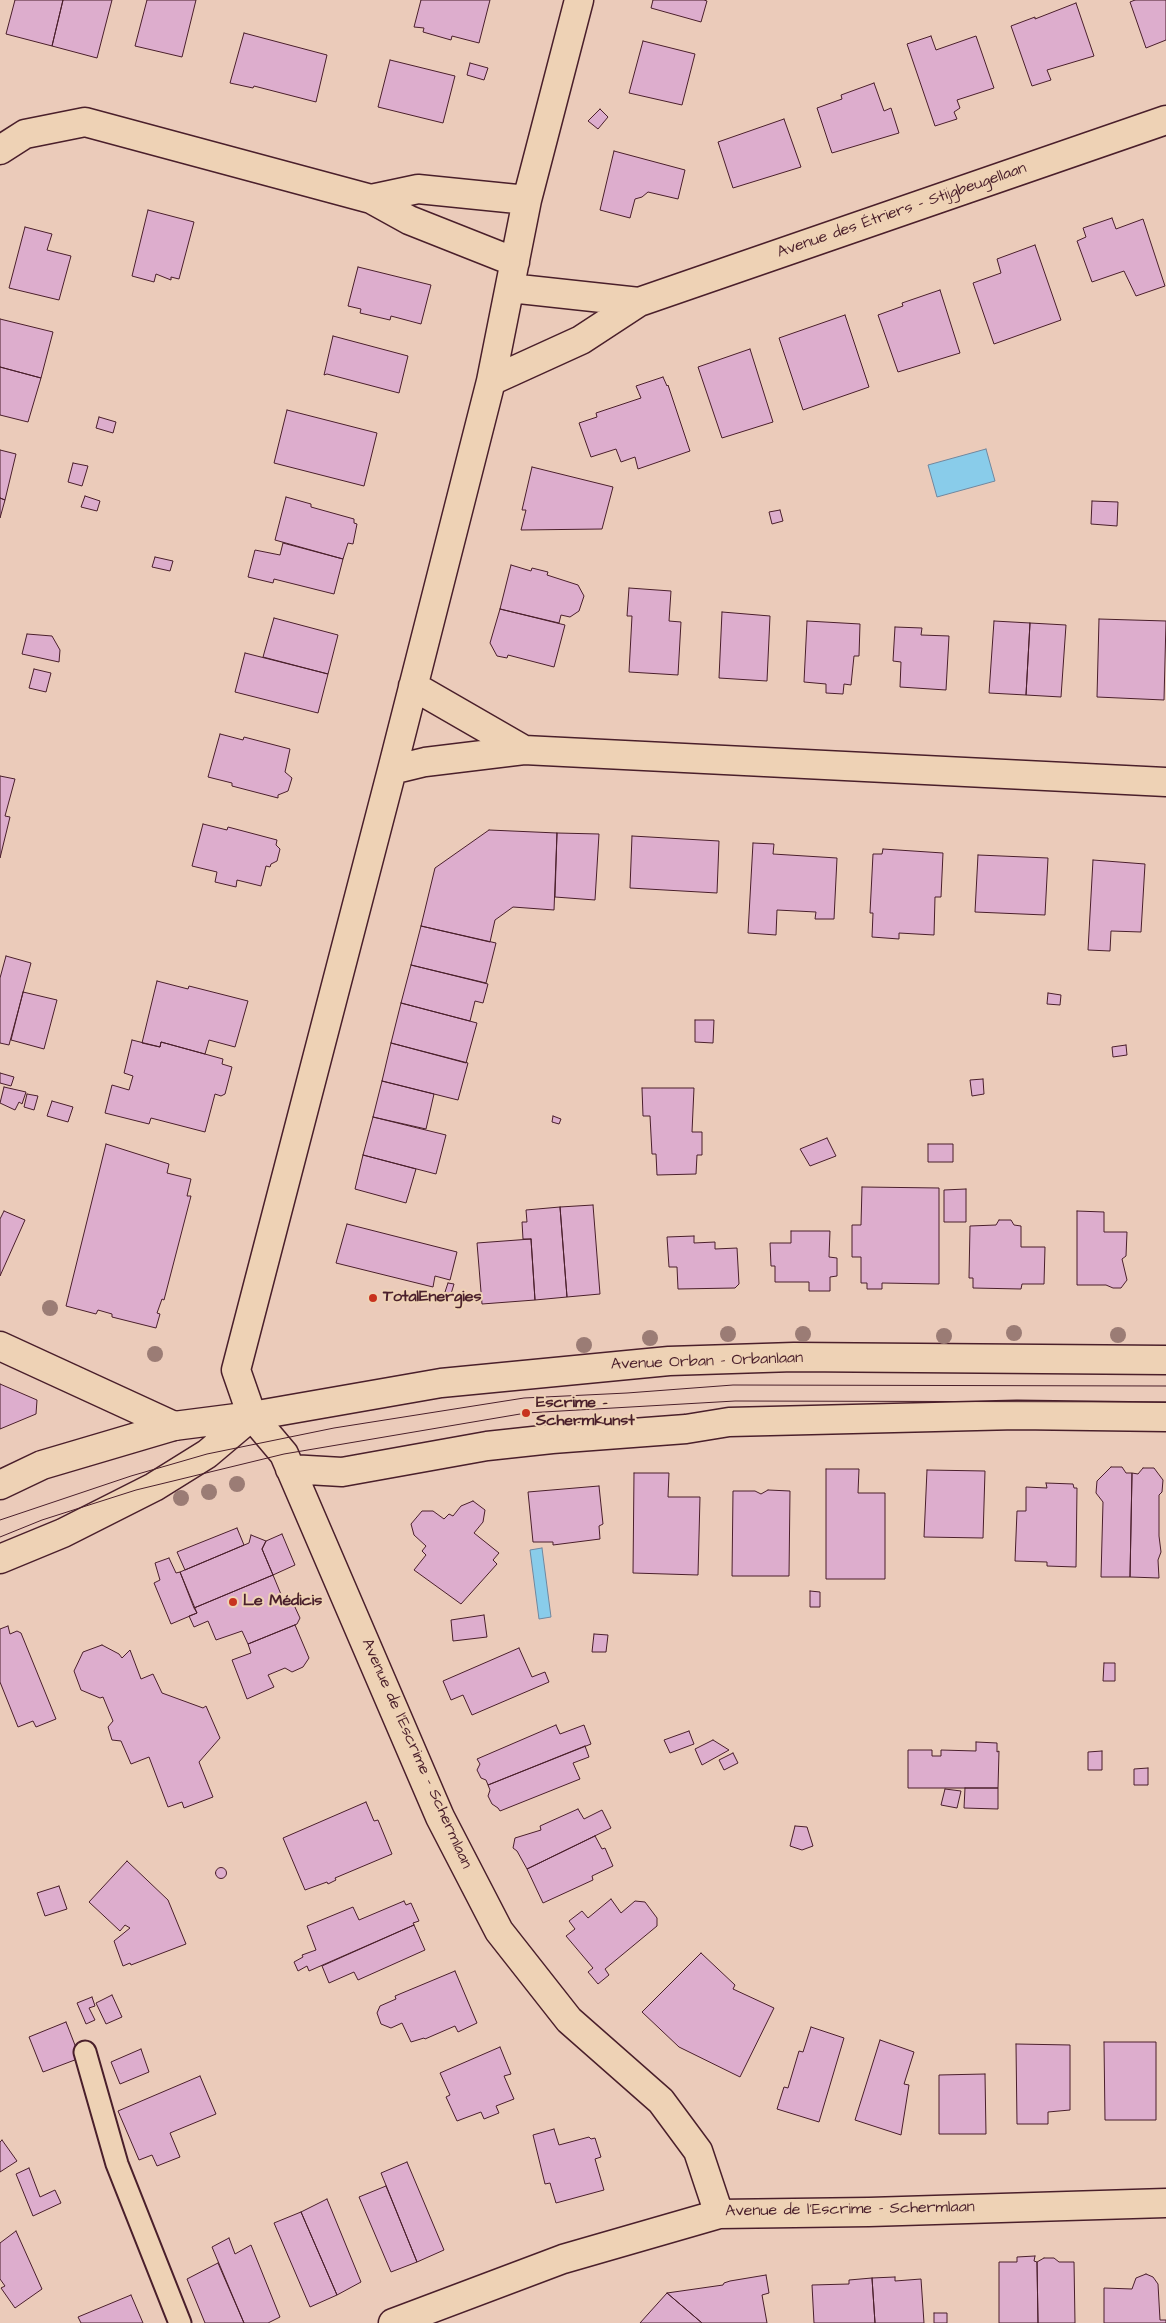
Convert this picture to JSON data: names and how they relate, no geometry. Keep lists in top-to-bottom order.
{
  "streets": {
    "street": ["Avenue des Étriers - Stijgbeugellaan", "Avenue Orban - Orbanlaan", "Avenue de l'Escrime - Schermlaan"]
  },
  "crossings": [
    ["Avenue Orban - Orbanlaan", "Avenue de l'Escrime - Schermlaan"]
  ],
  "places": ["TotalEnergies", "Escrime - Schermkunst", "Le Médicis"]
}
